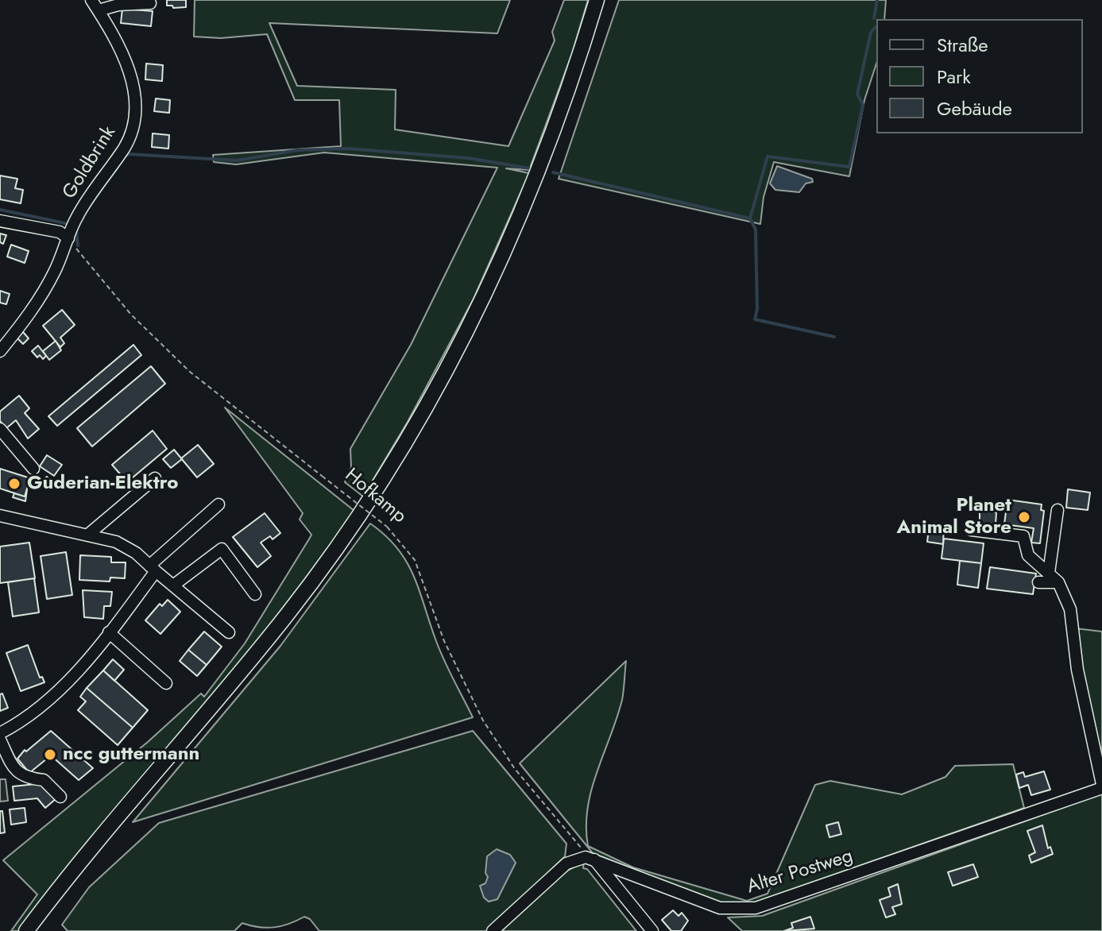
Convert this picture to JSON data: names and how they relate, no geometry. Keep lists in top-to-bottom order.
{
  "streets": {
    "street": ["Goldbrink", "Alter Postweg"],
    "path": ["Hofkamp"]
  },
  "crossings": [
    ["Goldbrink", "Hofkamp"],
    ["Hofkamp", "Alter Postweg"]
  ],
  "places": ["Guderian-Elektro", "Planet Animal Store", "ncc guttermann"],
  "legend": ["Straße", "Park", "Gebäude"]
}
